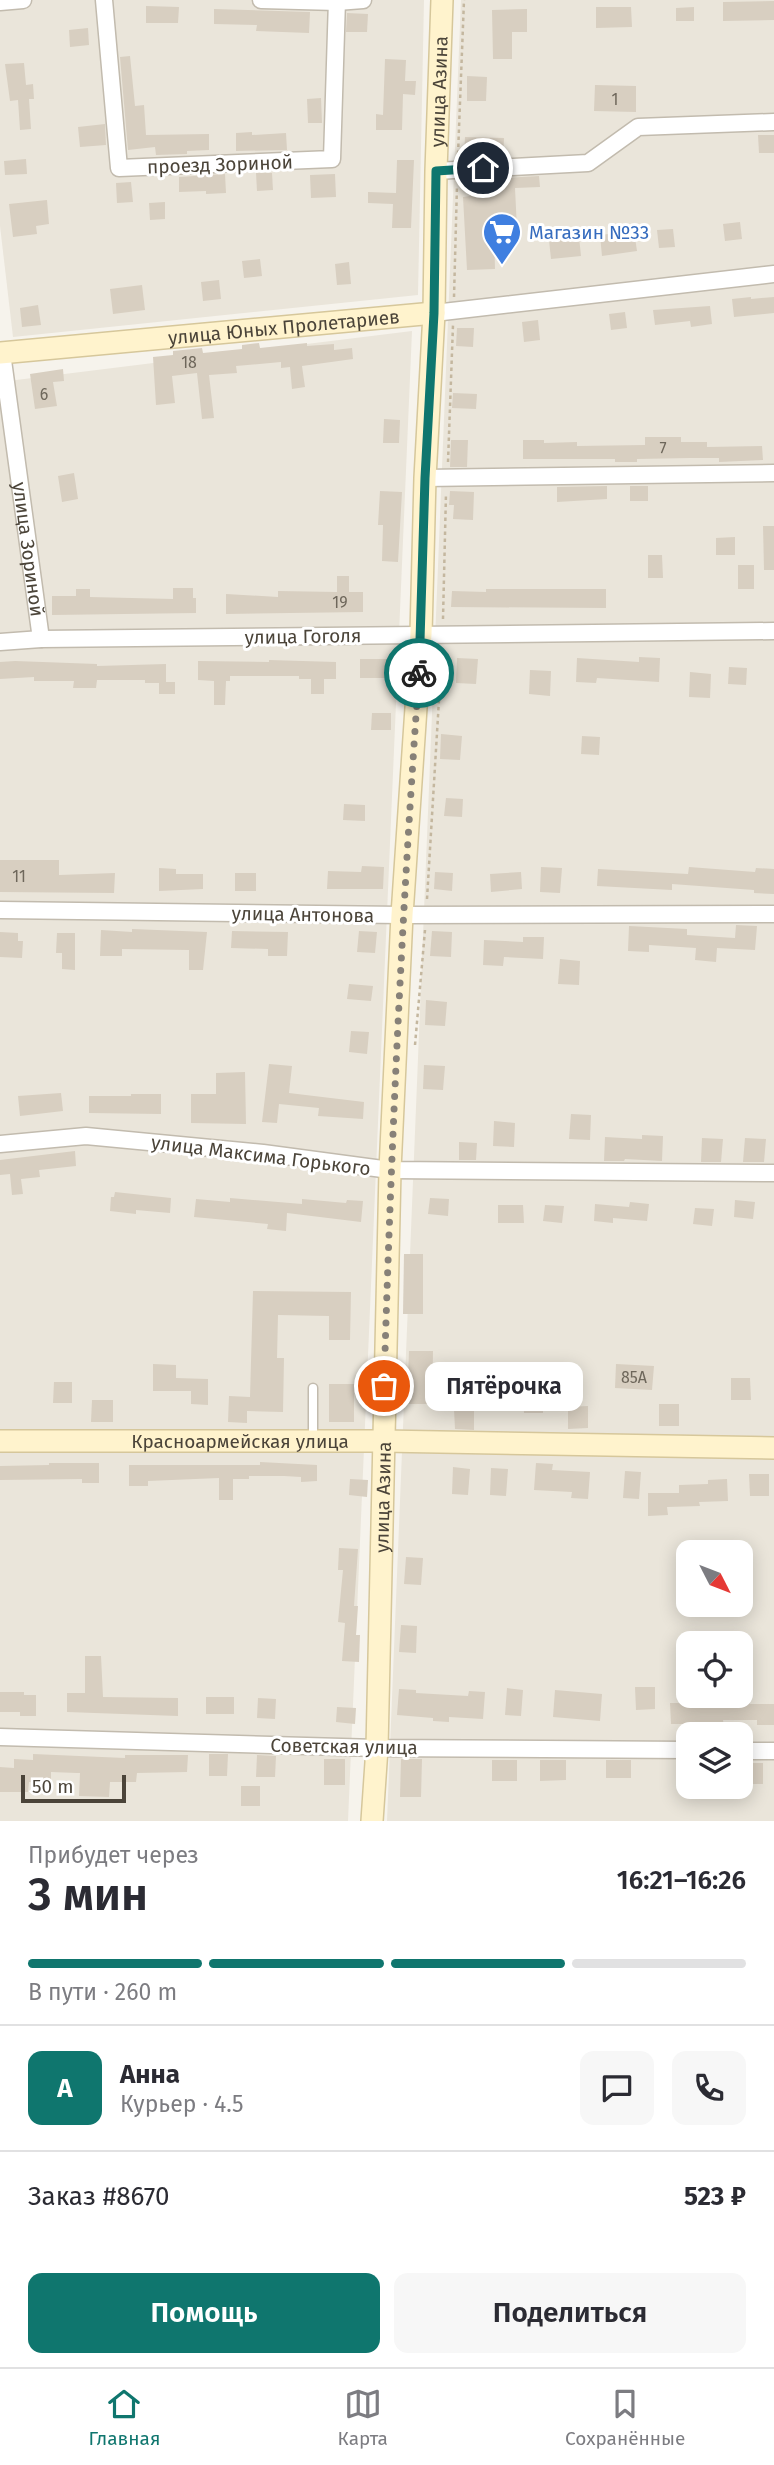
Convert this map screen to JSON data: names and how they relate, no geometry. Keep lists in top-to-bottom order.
{
  "streets": {
    "main road": ["улица Азина", "улица Юных Пролетариев", "Красноармейская улица"],
    "street": [
      "проезд Зориной",
      "улица Зориной",
      "улица Гоголя",
      "улица Антонова",
      "улица Максима Горького",
      "Советская улица"
    ]
  },
  "crossings": [
    ["улица Азина", "улица Юных Пролетариев"],
    ["улица Азина", "улица Гоголя"],
    ["улица Азина", "улица Антонова"],
    ["улица Азина", "улица Максима Горького"],
    ["улица Азина", "Красноармейская улица"],
    ["улица Азина", "Советская улица"],
    ["улица Юных Пролетариев", "улица Зориной"],
    ["улица Зориной", "улица Гоголя"]
  ],
  "places": {
    "supermarket": ["Магазин №33"],
    "other": ["Пятёрочка"]
  },
  "house_numbers": [
    "1",
    "18",
    "6",
    "7",
    "19",
    "11",
    "85А"
  ],
  "scale_bar": "50 m",
  "north": "bottom right",
  "page": {
    "bubble": "Пятёрочка",
    "scale": "50 m",
    "heading": ["3 мин", "Прибудет через", "16:21–16:26"],
    "panel": [
      "Анна",
      "Курьер · 4.5",
      "Заказ #8670",
      "523 ₽"
    ],
    "bar": "В пути · 260 m",
    "round": "А",
    "buttons": ["Помощь", "Поделиться"],
    "tabs": ["Главная", "Карта", "Сохранённые"]
  }
}
